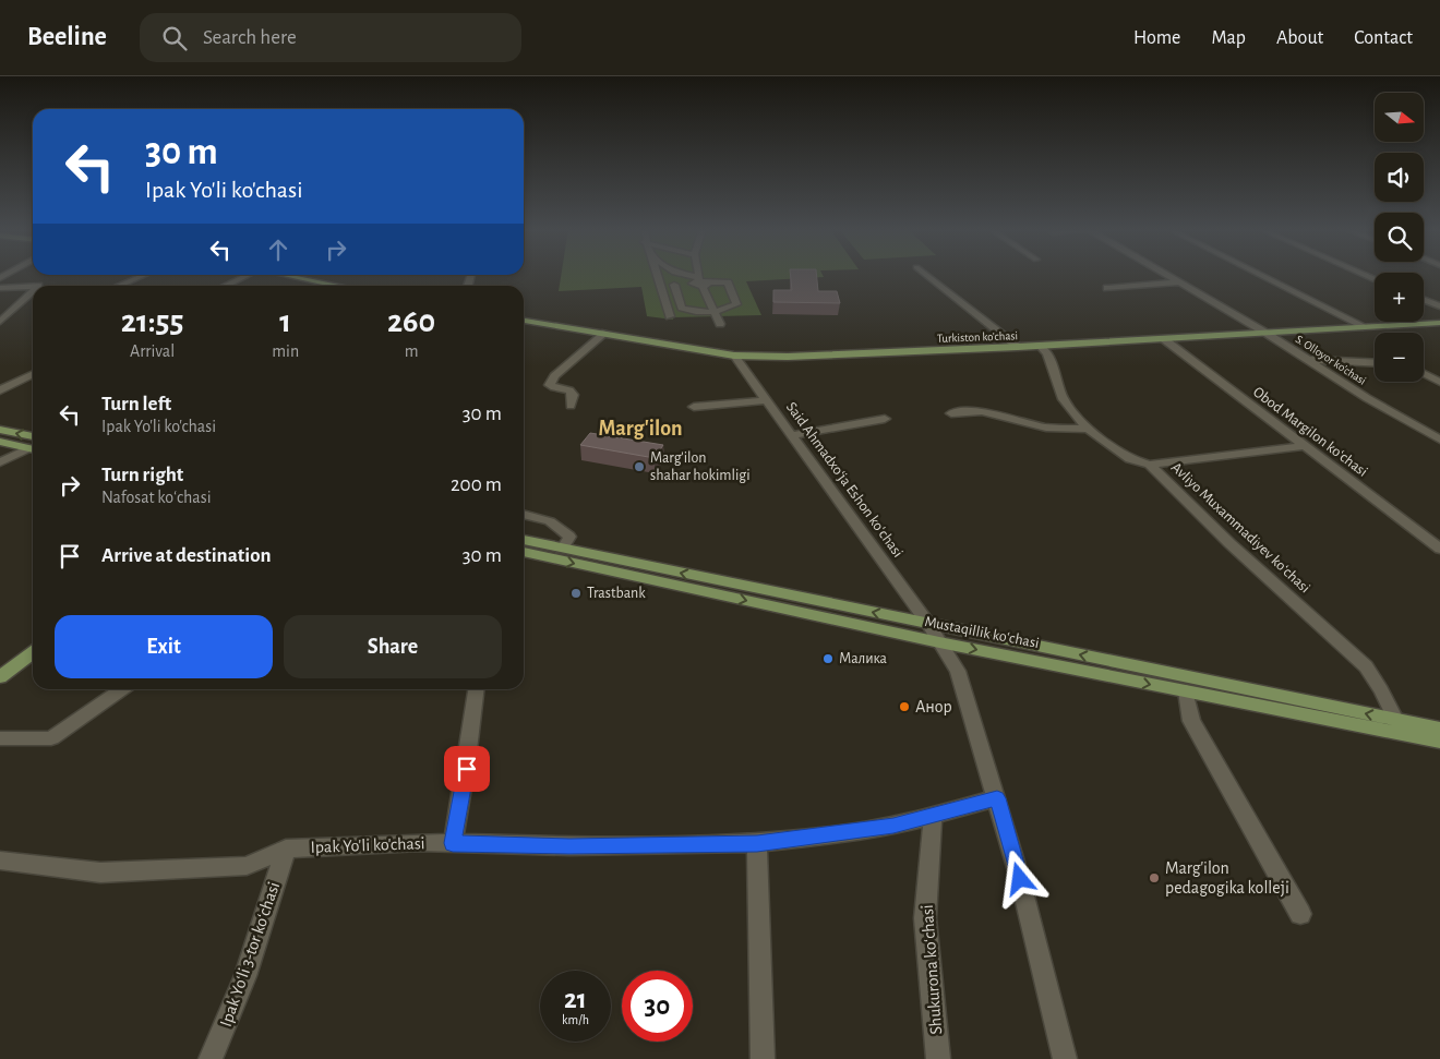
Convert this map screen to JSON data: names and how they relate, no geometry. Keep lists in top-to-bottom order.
{
  "streets": {
    "main road": ["Turkiston ko’chasi", "Mustaqillik koʻchasi"],
    "street": [
      "S. Olloyor ko'chasi",
      "Obod Margilon koʻchasi",
      "Said Ahmadxoʻja Eshon koʻchasi",
      "Avliyo Muxammadiyev koʻchasi",
      "Ipak Yo'li ko'chasi",
      "Ipak Yoʻli 3-tor koʻchasi",
      "Shukurona koʻchasi"
    ]
  },
  "crossings": [
    ["Turkiston ko’chasi", "S. Olloyor ko'chasi"],
    ["Turkiston ko’chasi", "Obod Margilon koʻchasi"],
    ["Turkiston ko’chasi", "Said Ahmadxoʻja Eshon koʻchasi"],
    ["Turkiston ko’chasi", "Avliyo Muxammadiyev koʻchasi"],
    ["Said Ahmadxoʻja Eshon koʻchasi", "Mustaqillik koʻchasi"],
    ["Said Ahmadxoʻja Eshon koʻchasi", "Ipak Yo'li ko'chasi"],
    ["Avliyo Muxammadiyev koʻchasi", "Mustaqillik koʻchasi"],
    ["Ipak Yo'li ko'chasi", "Ipak Yoʻli 3-tor koʻchasi"],
    ["Ipak Yo'li ko'chasi", "Shukurona koʻchasi"]
  ],
  "districts": ["Marg'ilon"],
  "places": [
    "Marg'ilon shahar hokimligi",
    "Trastbank",
    "Малика",
    "Анор",
    "Marg'ilon pedagogika kolleji"
  ],
  "north": "right",
  "page": {
    "header": "Beeline",
    "search": "Search here",
    "nav": [
      "Home",
      "Map",
      "About",
      "Contact"
    ],
    "map_buttons": ["+", "−"],
    "turn": ["30 m", "Ipak Yo'li ko'chasi"],
    "eta": [
      "21:55",
      "Arrival",
      "1",
      "min",
      "260",
      "m"
    ],
    "list": [
      {
        "name": "Turn left",
        "note": "Ipak Yo'li ko'chasi",
        "value": "30 m"
      },
      {
        "name": "Turn right",
        "note": "Nafosat koʻchasi",
        "value": "200 m"
      },
      {
        "name": "Arrive at destination",
        "value": "30 m"
      }
    ],
    "buttons": ["Exit", "Share"],
    "speed": "21 km/h",
    "limit": "30"
  }
}
